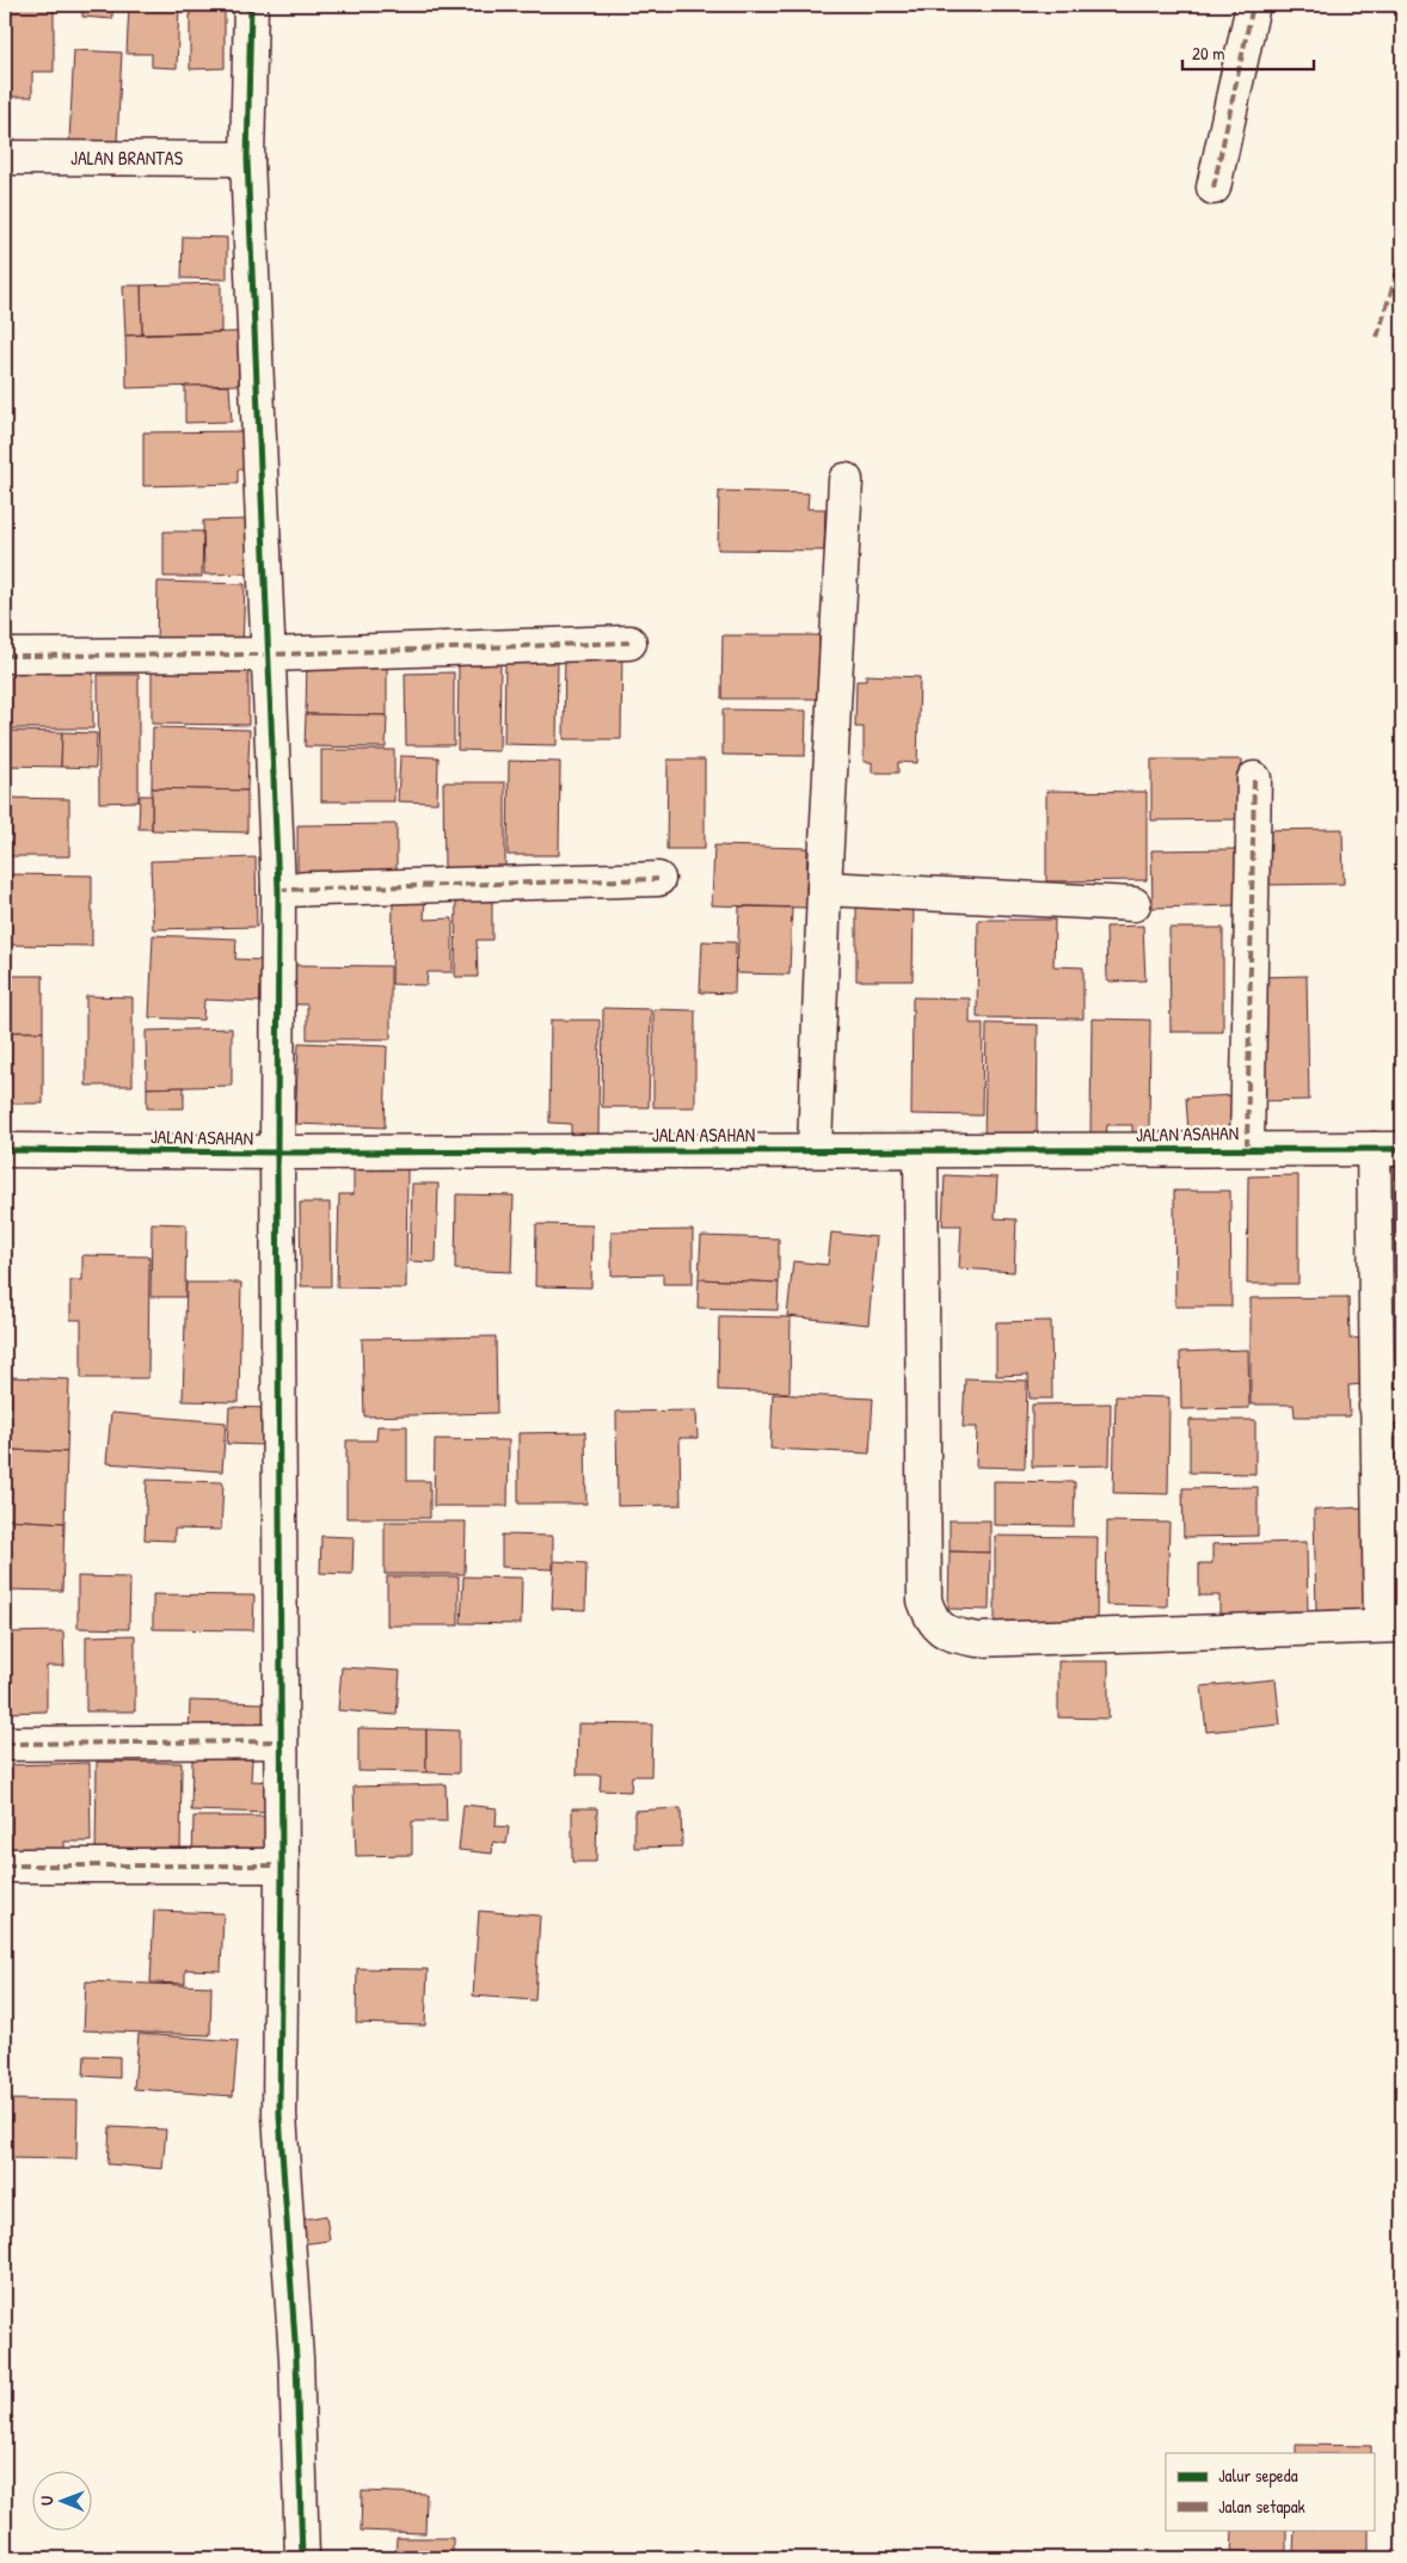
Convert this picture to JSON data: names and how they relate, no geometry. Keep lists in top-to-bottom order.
{
  "streets": {
    "street": ["JALAN BRANTAS", "JALAN ASAHAN"]
  },
  "legend": ["Jalur sepeda", "Jalan setapak"],
  "scale_bar": "20 m",
  "north": "left"
}
